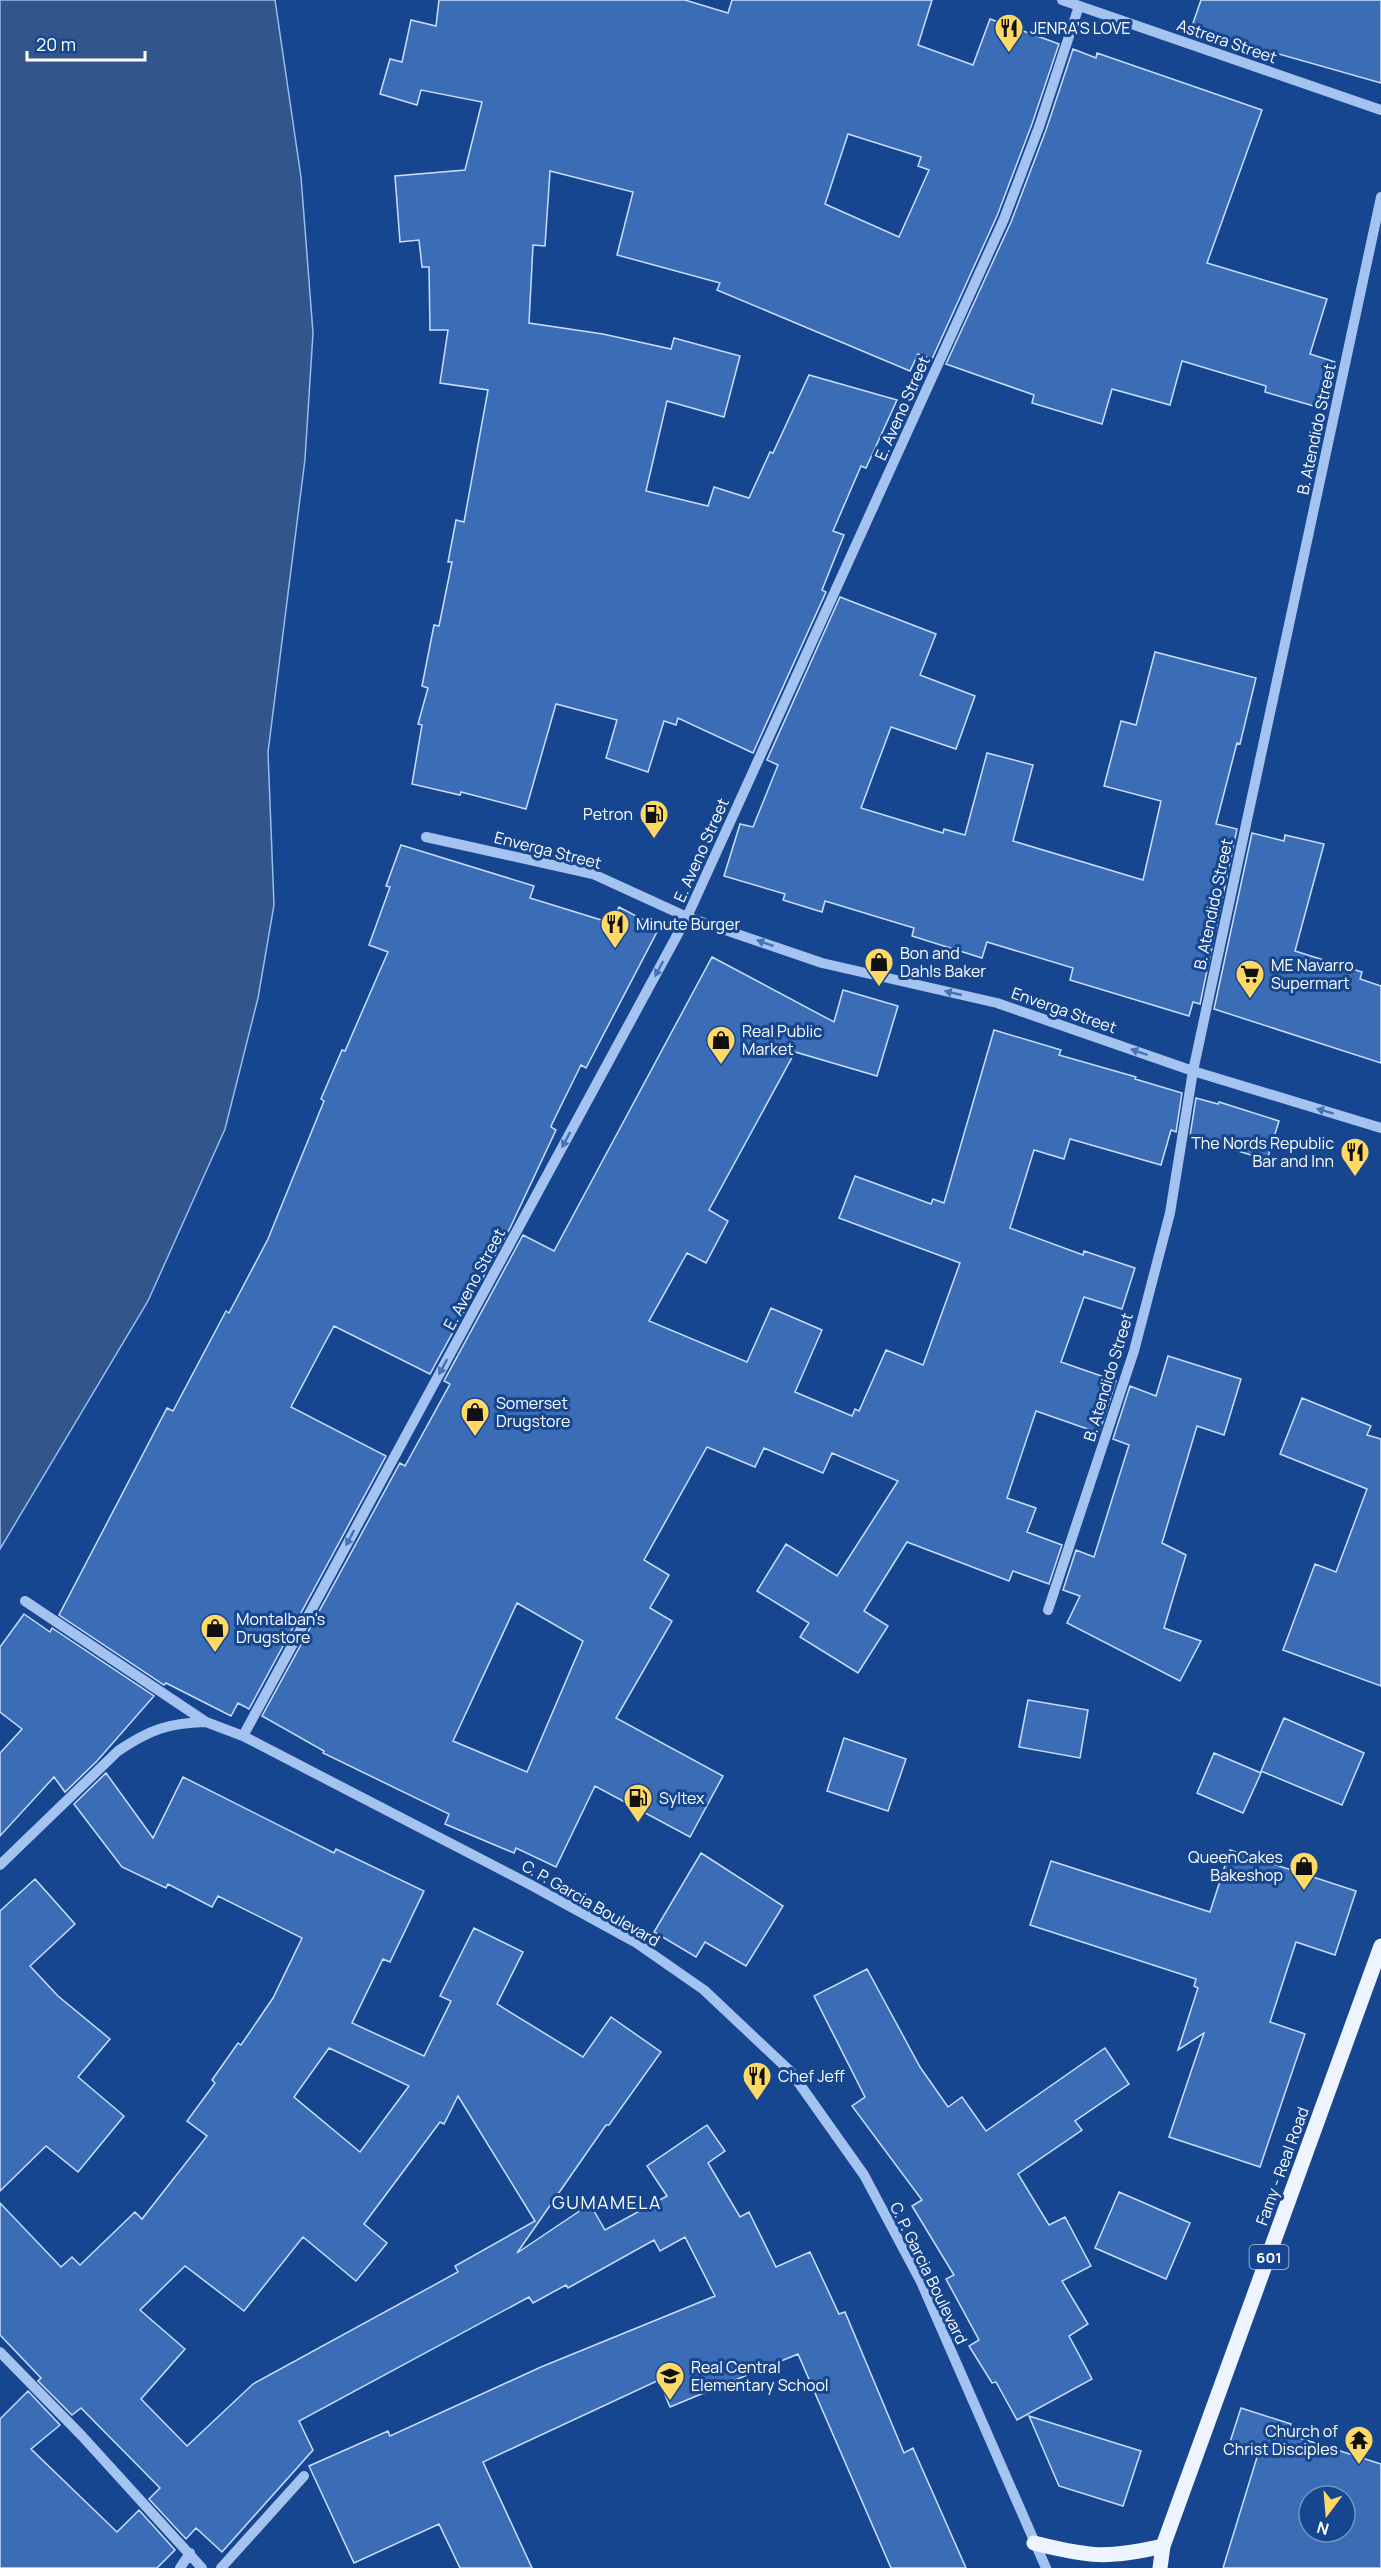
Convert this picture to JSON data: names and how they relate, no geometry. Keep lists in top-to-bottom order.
{
  "streets": {
    "main road": ["Famy - Real Road", "601"],
    "street": [
      "Astrera Street",
      "E. Aveno Street",
      "B. Atendido Street",
      "Enverga Street",
      "C. P. Garcia Boulevard"
    ]
  },
  "crossings": [
    ["Astrera Street", "E. Aveno Street"],
    ["E. Aveno Street", "Enverga Street"],
    ["E. Aveno Street", "C. P. Garcia Boulevard"],
    ["B. Atendido Street", "Enverga Street"]
  ],
  "one_way": ["E. Aveno Street", "Enverga Street"],
  "districts": ["GUMAMELA"],
  "places": {
    "restaurant": [
      "JENRA’S LOVE",
      "Minute Burger",
      "The Nords Republic Bar and Inn",
      "Chef Jeff"
    ],
    "fuel station": ["Petron", "Syltex"],
    "shop": [
      "Bon and Dahls Baker",
      "Real Public Market",
      "Somerset Drugstore",
      "Montalban's Drugstore",
      "QueenCakes Bakeshop"
    ],
    "supermarket": ["ME Navarro Supermart"],
    "school or university": ["Real Central Elementary School"],
    "temple": ["Church of Christ Disciples"]
  },
  "scale_bar": "20 m",
  "north": "bottom"
}
